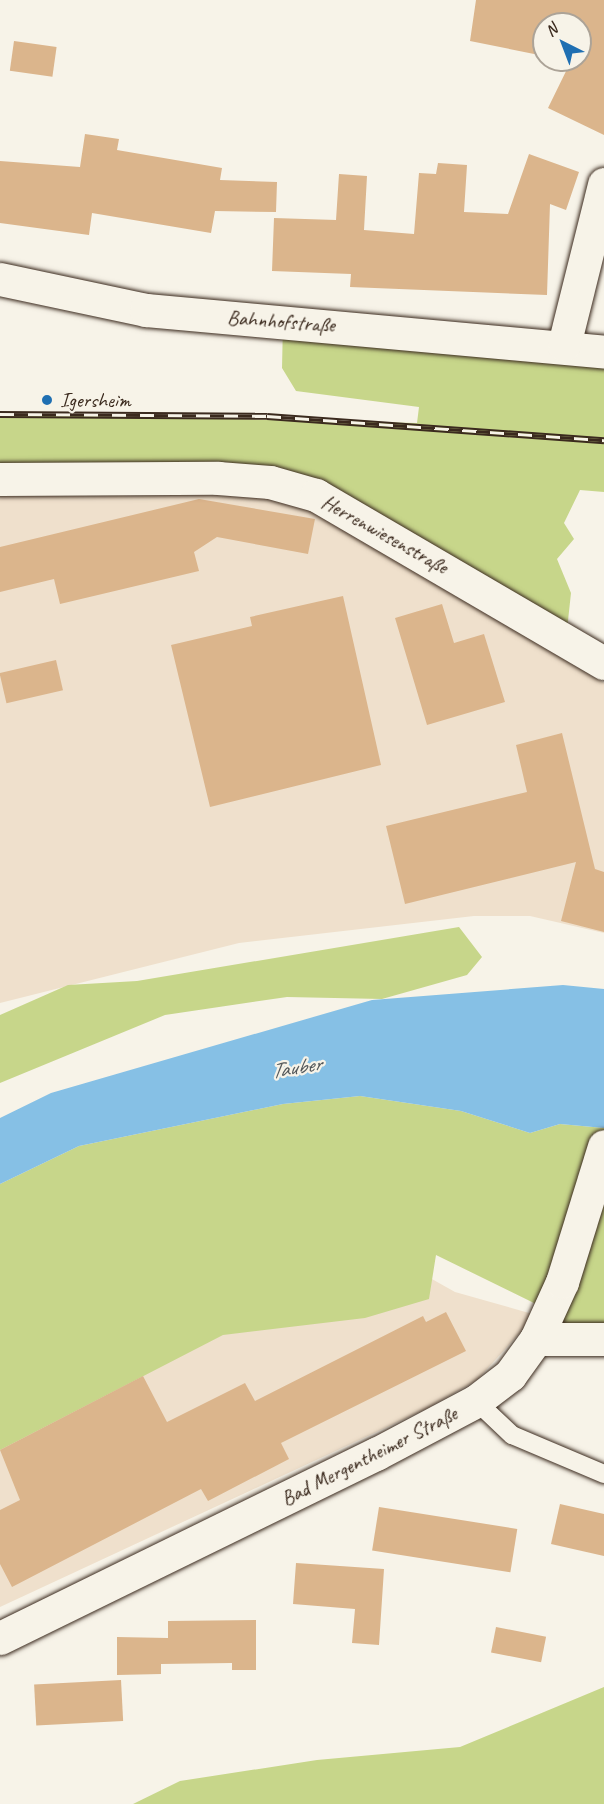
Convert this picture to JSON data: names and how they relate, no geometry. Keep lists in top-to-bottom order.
{
  "streets": {
    "street": ["Bahnhofstraße", "Herrenwiesenstraße", "Bad Mergentheimer Straße"]
  },
  "water": ["Tauber"],
  "places": ["Igersheim"],
  "north": "top left"
}
